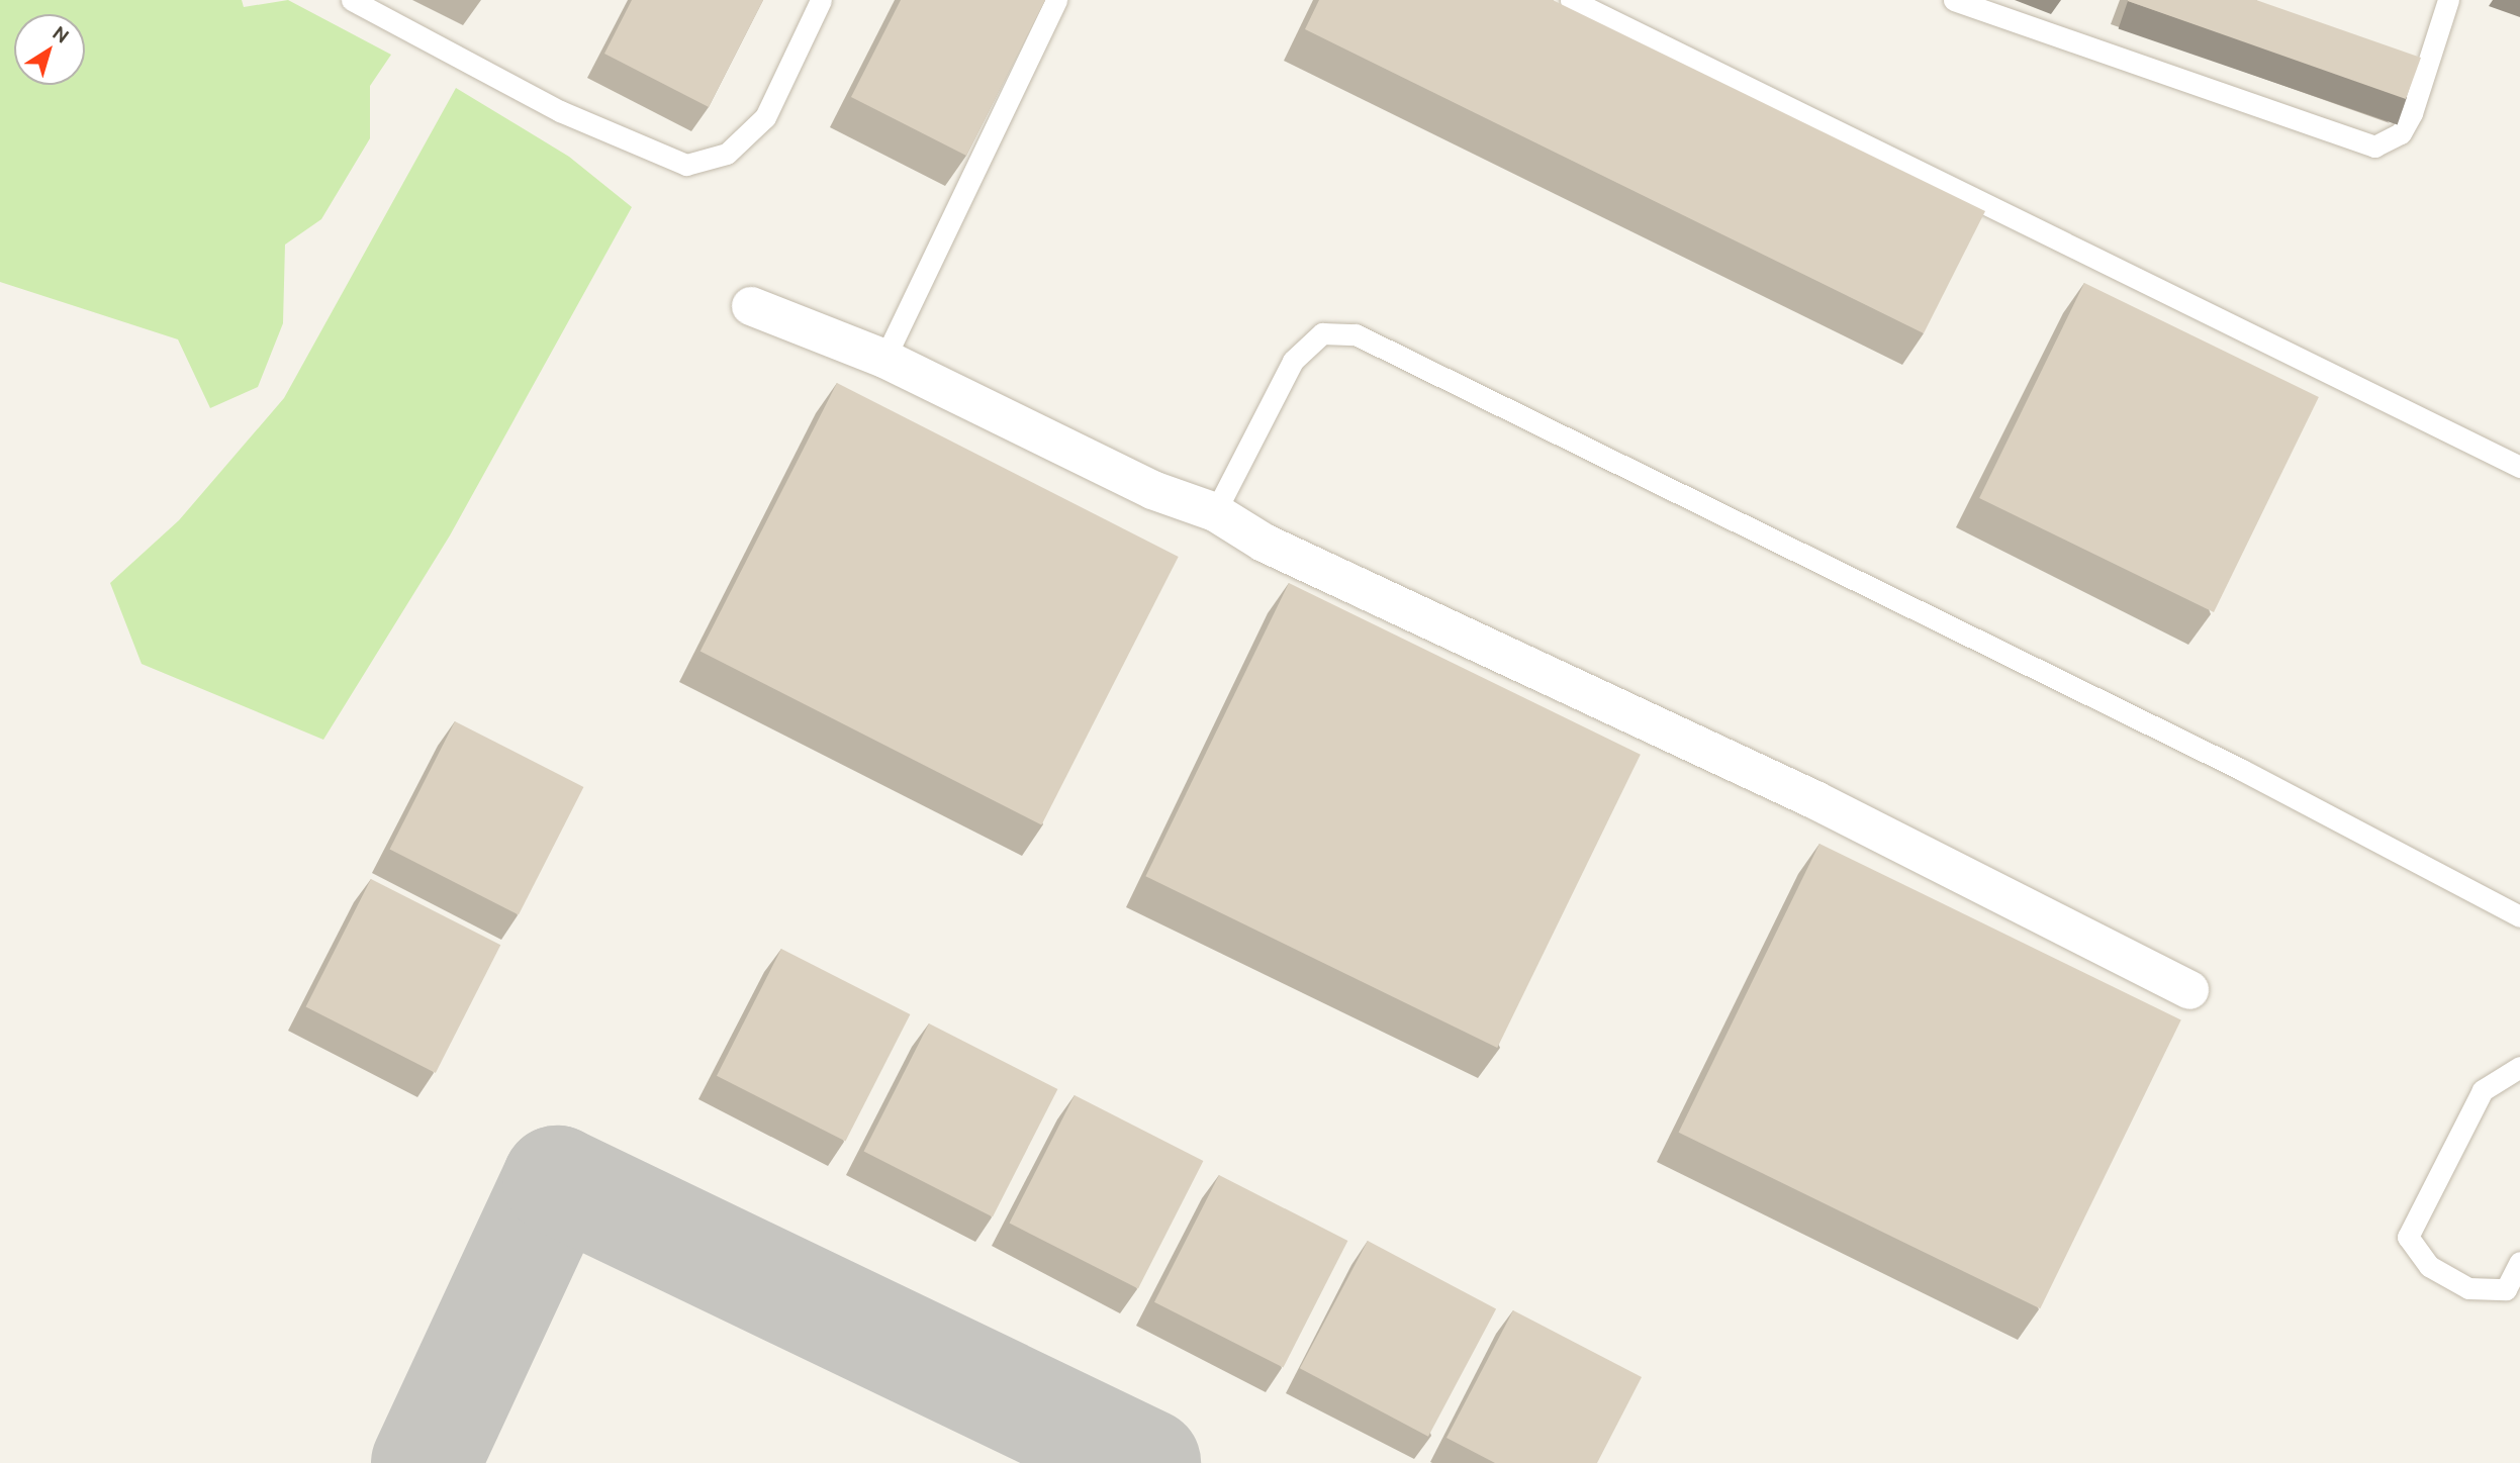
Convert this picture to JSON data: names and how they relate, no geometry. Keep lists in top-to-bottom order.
{
  "north": "top right"
}
